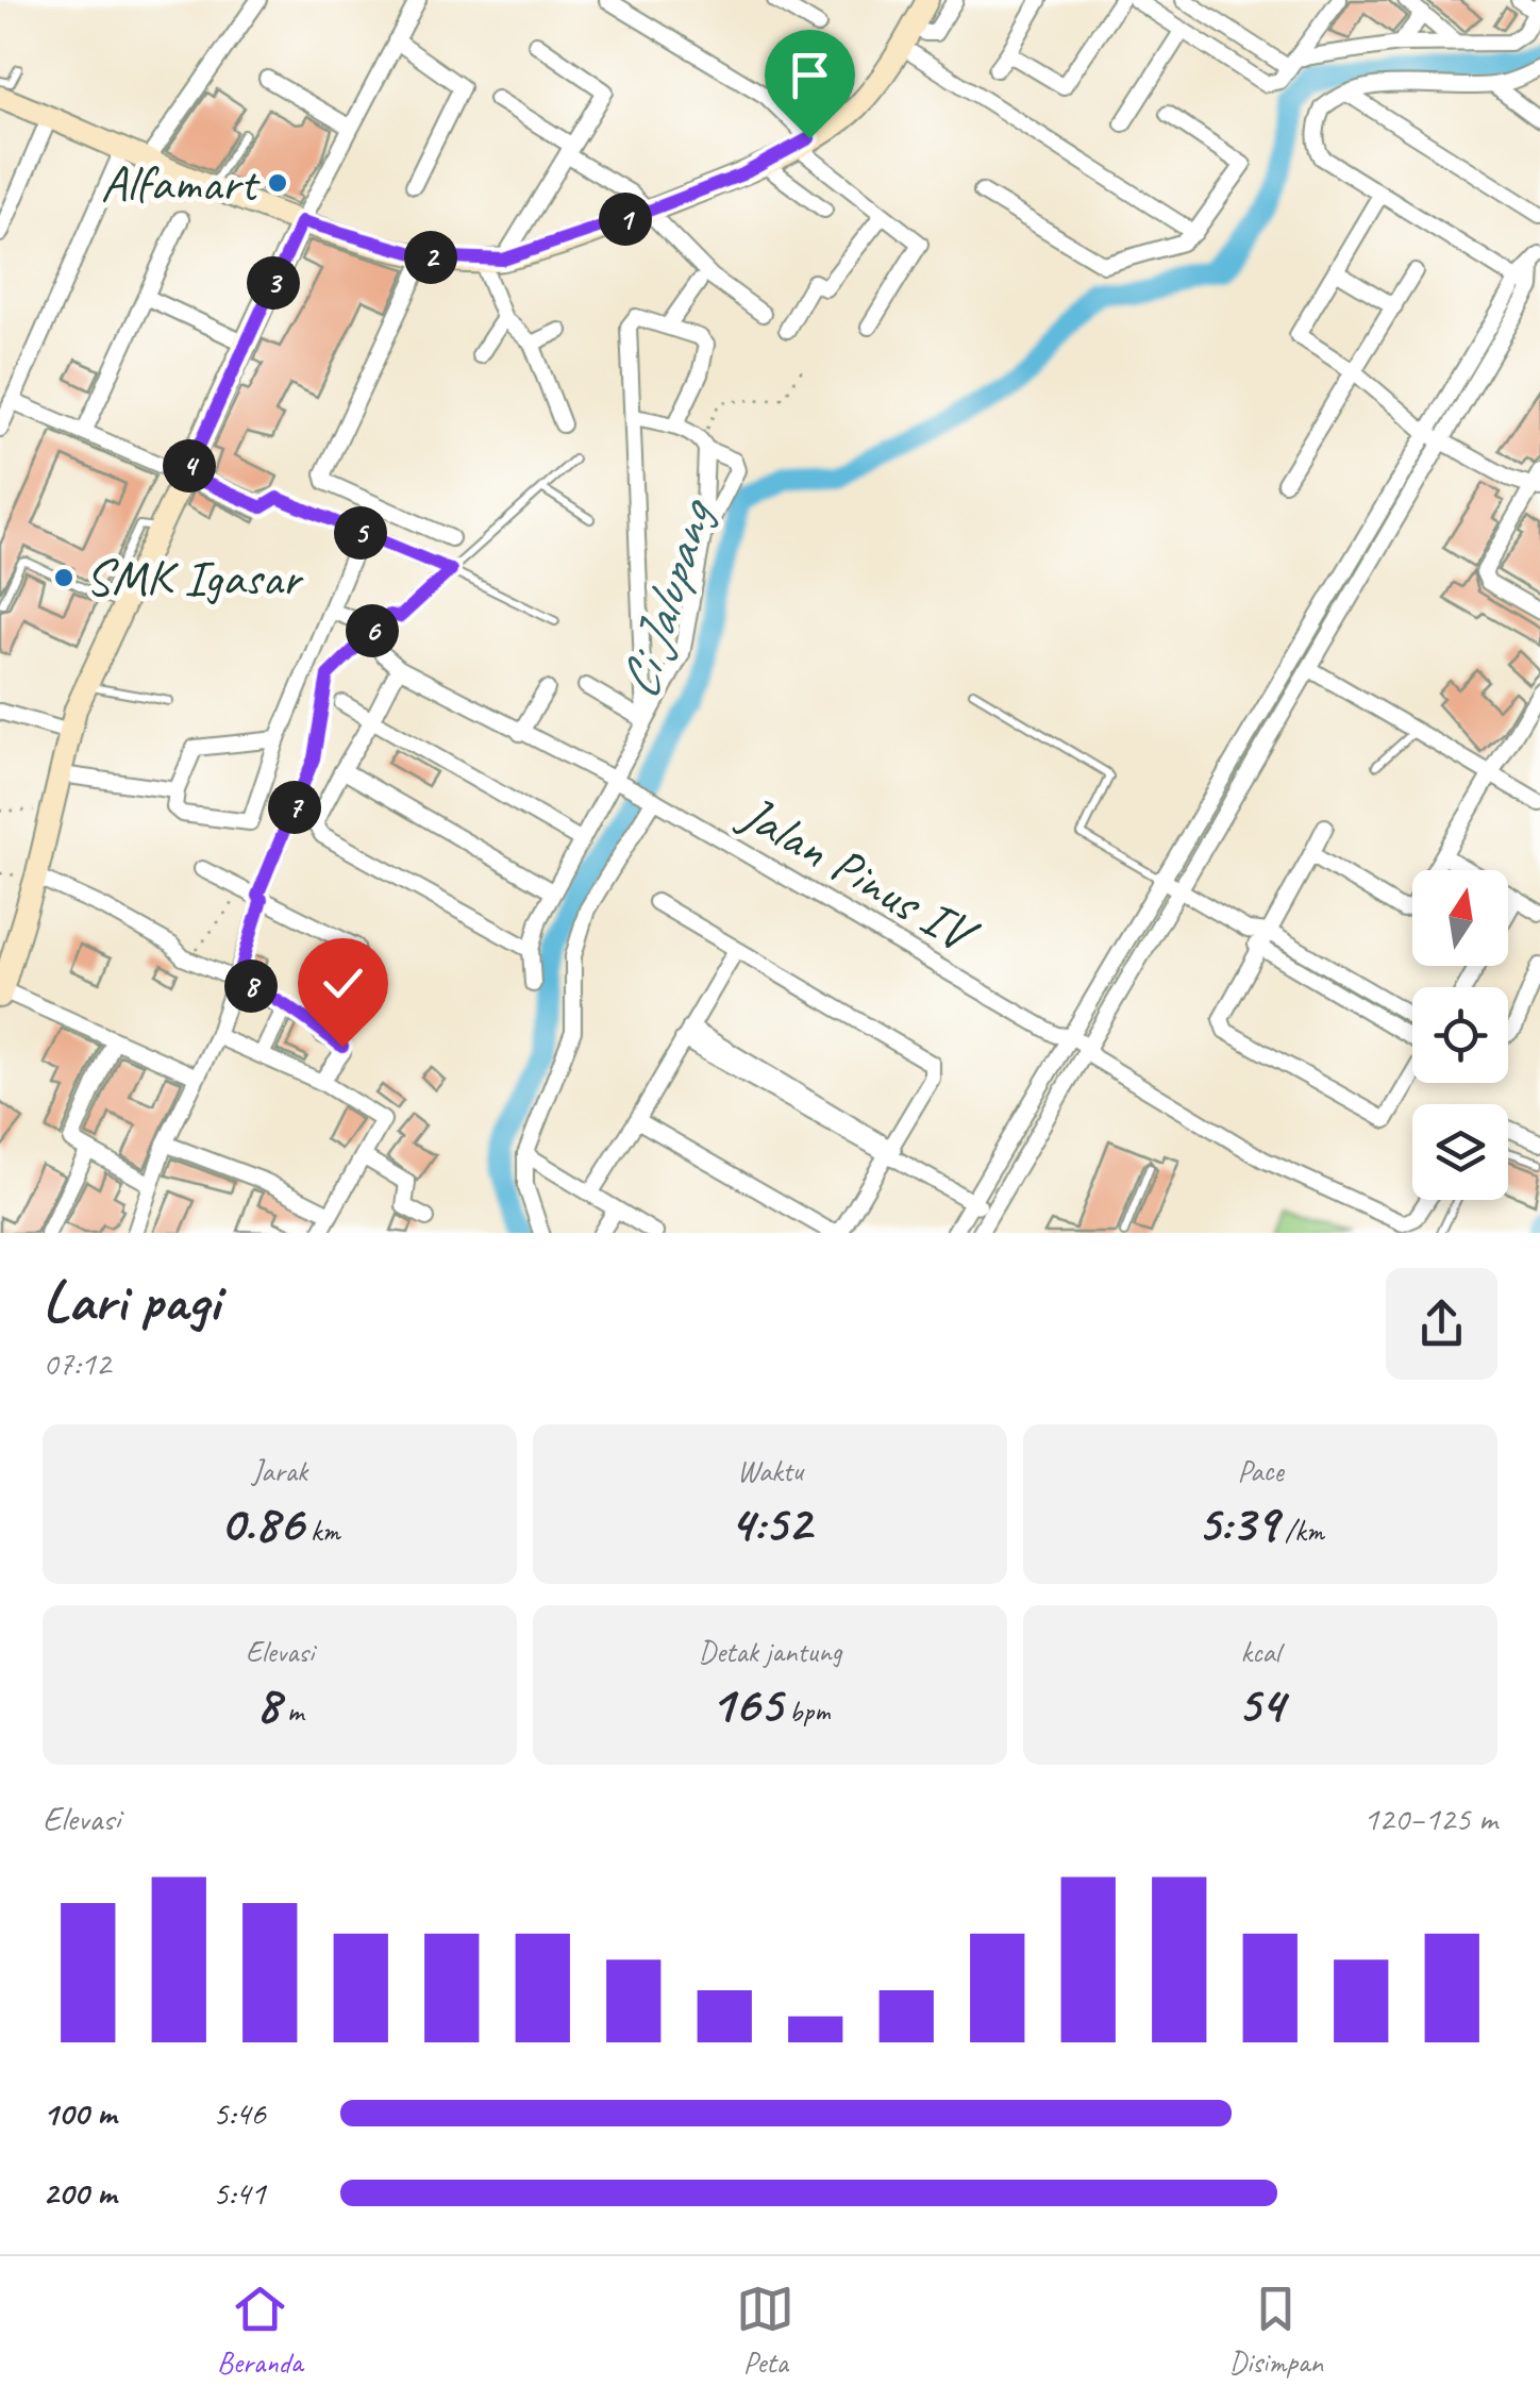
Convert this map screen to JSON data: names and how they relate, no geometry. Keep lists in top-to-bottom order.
{
  "streets": {
    "street": ["Jalan Pinus IV"]
  },
  "water": ["Ci Jalupang"],
  "places": ["Alfamart", "SMK Igasar"],
  "north": "top",
  "page": {
    "pins": [
      "1",
      "2",
      "3",
      "4",
      "5",
      "6",
      "7",
      "8"
    ],
    "heading": ["Lari pagi", "07:12"],
    "stats": [
      ["Jarak", "0.86 km"],
      ["Waktu", "4:52"],
      ["Pace", "5:39 /km"],
      ["Elevasi", "8 m"],
      ["Detak jantung", "165 bpm"],
      ["kcal", "54"]
    ],
    "chart": ["Elevasi", "120–125 m"],
    "list": [
      {
        "name": "100 m",
        "note": "5:46"
      },
      {
        "name": "200 m",
        "note": "5:41"
      }
    ],
    "tabs": ["Beranda", "Peta", "Disimpan"]
  }
}
